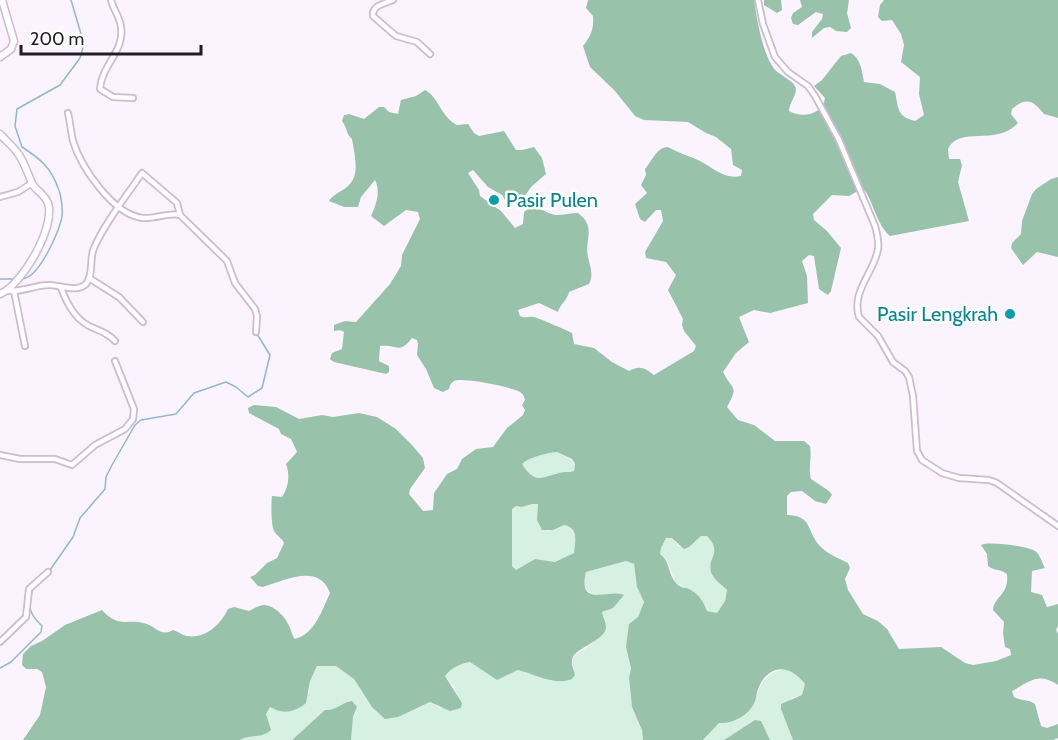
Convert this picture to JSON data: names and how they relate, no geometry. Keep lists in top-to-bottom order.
{
  "places": ["Pasir Pulen", "Pasir Lengkrah"],
  "scale_bar": "200 m"
}
